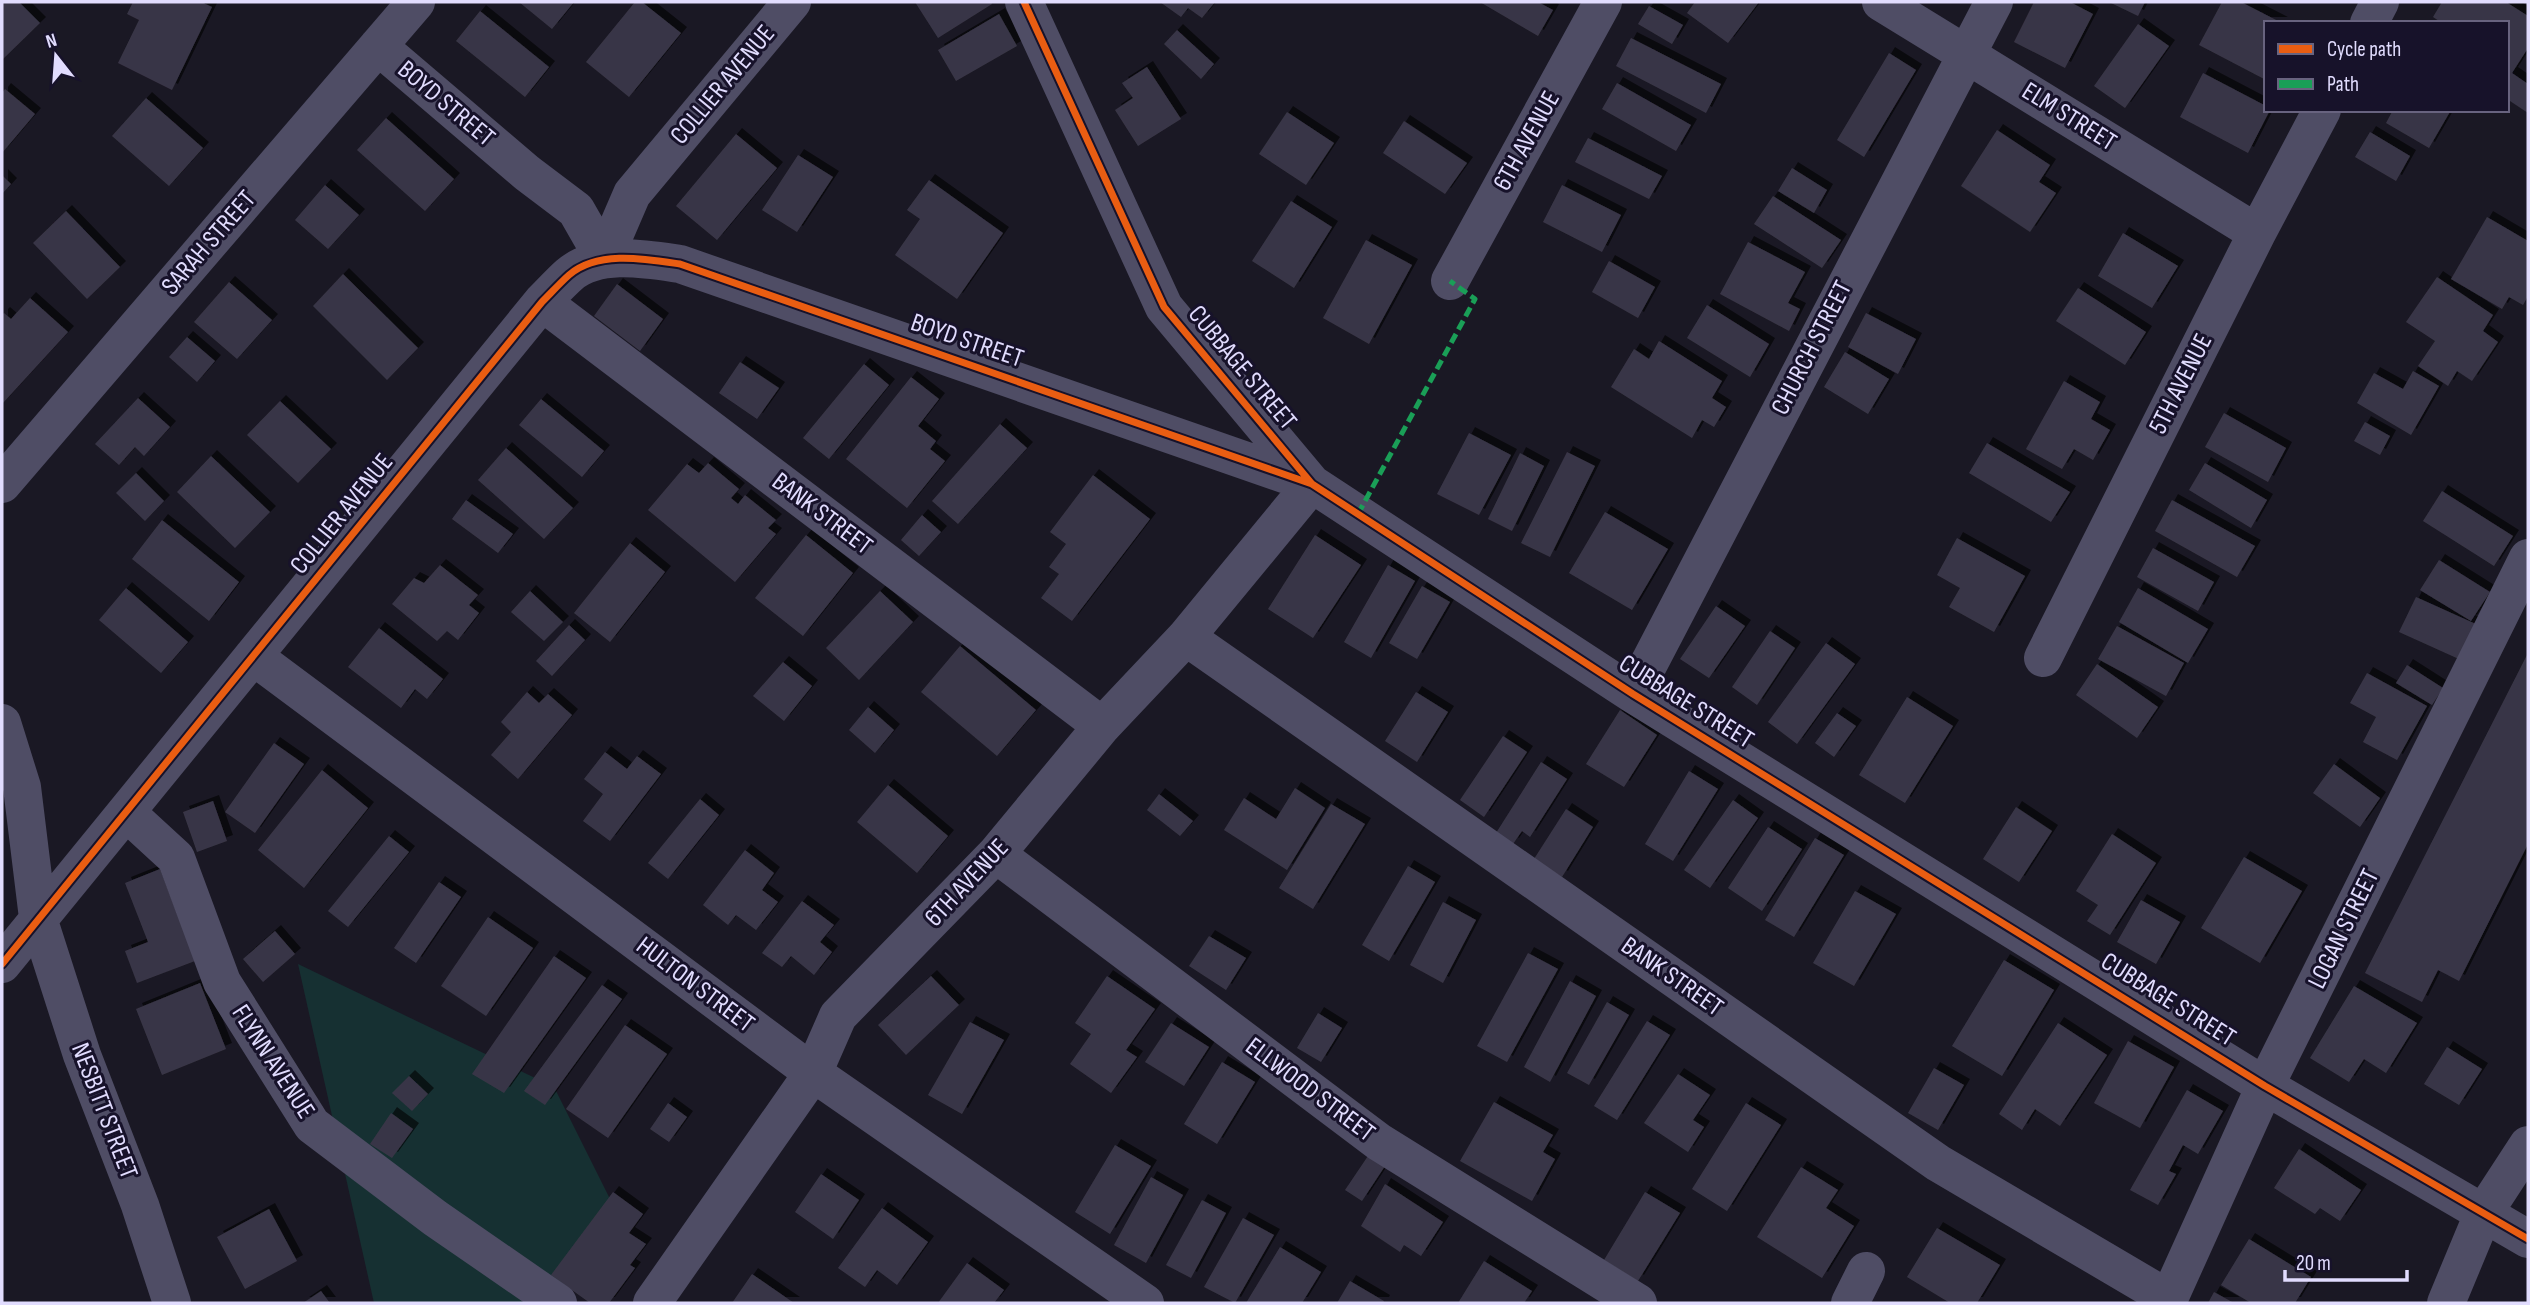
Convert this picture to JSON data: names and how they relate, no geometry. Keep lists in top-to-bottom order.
{
  "streets": {
    "street": [
      "COLLIER AVENUE",
      "BOYD STREET",
      "ELM STREET",
      "6TH AVENUE",
      "SARAH STREET",
      "CHURCH STREET",
      "CUBBAGE STREET",
      "5TH AVENUE",
      "BANK STREET",
      "LOGAN STREET",
      "HULTON STREET",
      "FLYNN AVENUE",
      "ELLWOOD STREET",
      "NESBITT STREET"
    ]
  },
  "crossings": [
    ["COLLIER AVENUE", "BOYD STREET"],
    ["COLLIER AVENUE", "BANK STREET"],
    ["COLLIER AVENUE", "HULTON STREET"],
    ["COLLIER AVENUE", "FLYNN AVENUE"],
    ["COLLIER AVENUE", "NESBITT STREET"],
    ["BOYD STREET", "6TH AVENUE"],
    ["BOYD STREET", "SARAH STREET"],
    ["BOYD STREET", "CUBBAGE STREET"],
    ["ELM STREET", "CHURCH STREET"],
    ["ELM STREET", "5TH AVENUE"],
    ["6TH AVENUE", "CUBBAGE STREET"],
    ["6TH AVENUE", "BANK STREET"],
    ["6TH AVENUE", "HULTON STREET"],
    ["6TH AVENUE", "ELLWOOD STREET"],
    ["CHURCH STREET", "CUBBAGE STREET"],
    ["CUBBAGE STREET", "LOGAN STREET"],
    ["BANK STREET", "LOGAN STREET"]
  ],
  "legend": ["Cycle path", "Path"],
  "scale_bar": "20 m",
  "north": "top"
}
